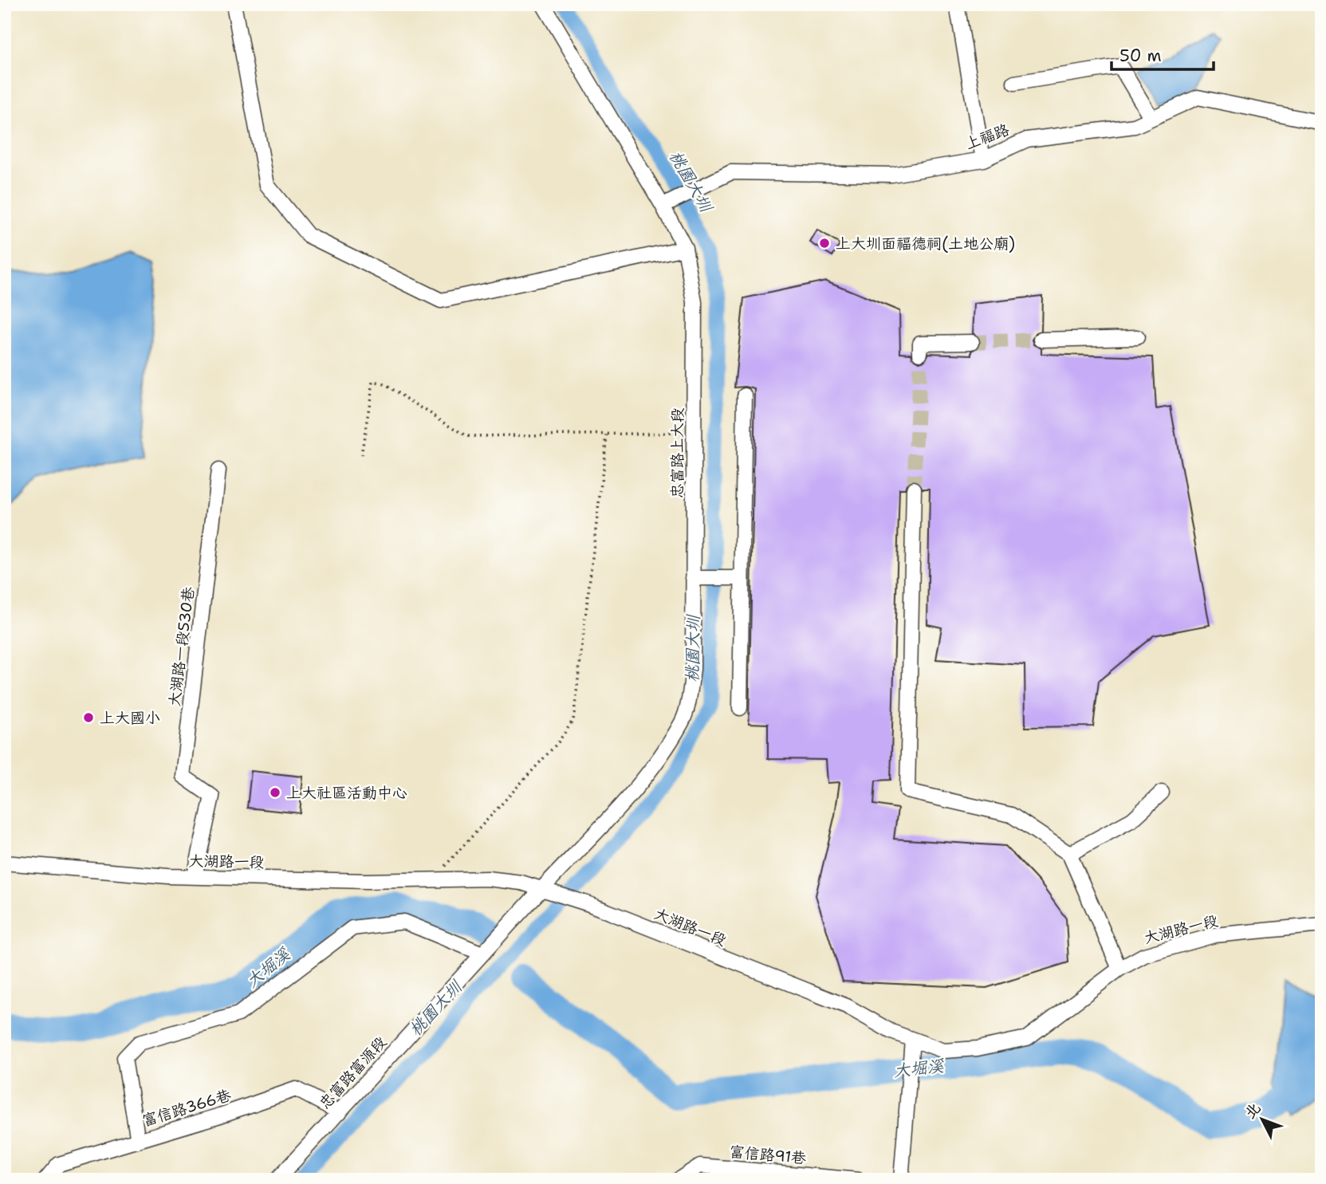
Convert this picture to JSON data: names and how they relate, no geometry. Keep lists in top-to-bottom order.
{
  "streets": {
    "street": [
      "上福路",
      "忠富路上大段",
      "大湖路一段530巷",
      "大湖路一段",
      "忠富路富源段",
      "富信路366巷",
      "富信路91巷"
    ]
  },
  "crossings": [
    ["上福路", "忠富路上大段"],
    ["忠富路上大段", "大湖路一段"],
    ["忠富路上大段", "忠富路富源段"],
    ["大湖路一段530巷", "大湖路一段"],
    ["大湖路一段", "忠富路富源段"],
    ["忠富路富源段", "富信路366巷"]
  ],
  "water": ["桃園大圳", "大堀溪"],
  "places": ["上大圳面福德祠(土地公廟)", "上大國小", "上大社區活動中心"],
  "scale_bar": "50 m",
  "north": "top left"
}
